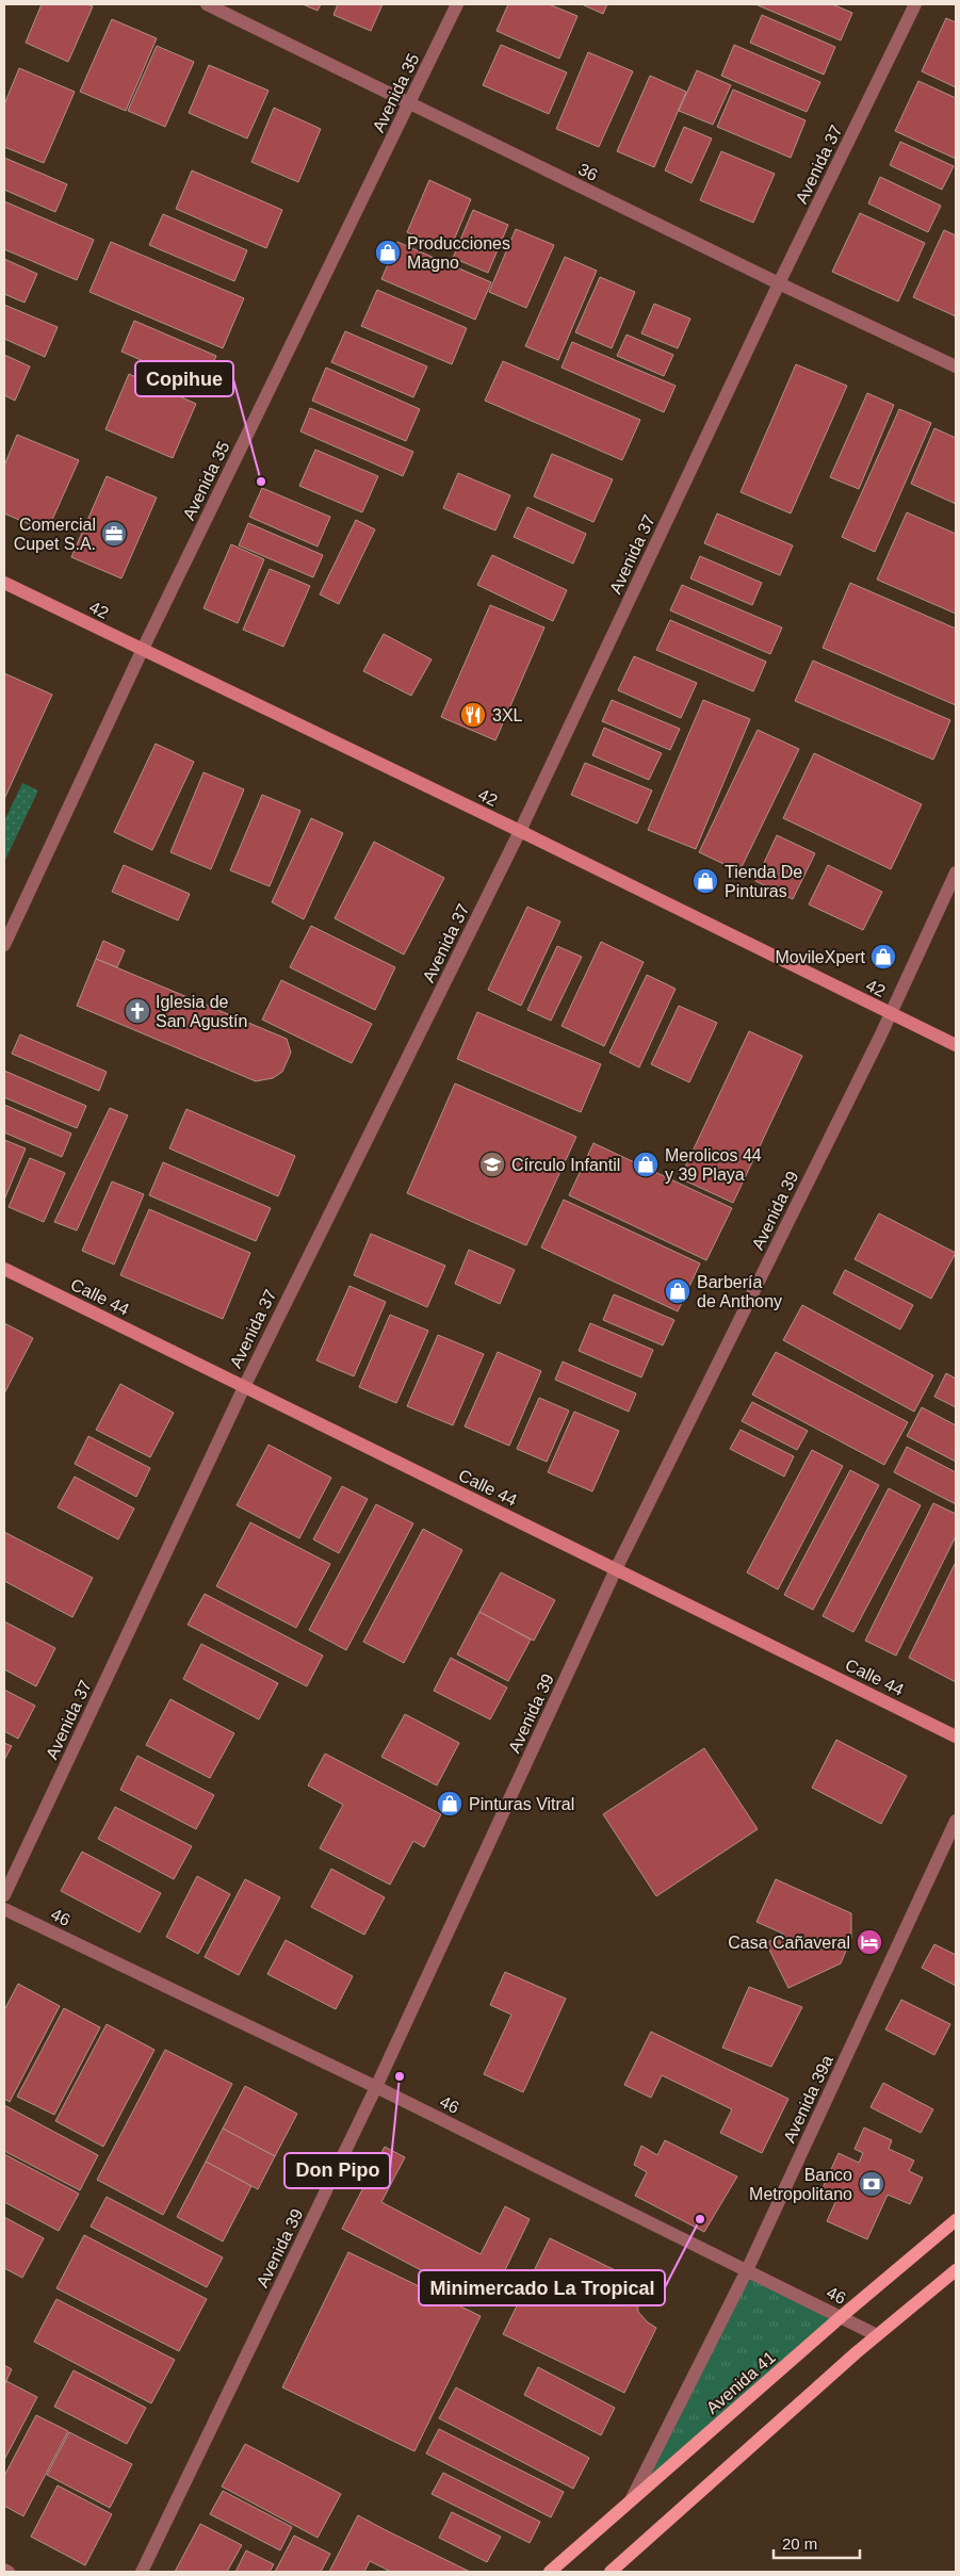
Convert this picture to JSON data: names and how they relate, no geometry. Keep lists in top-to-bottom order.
{
  "streets": {
    "main road": ["42", "Calle 44", "Avenida 41"],
    "street": [
      "Avenida 35",
      "Avenida 37",
      "36",
      "Avenida 39",
      "46",
      "Avenida 39a"
    ]
  },
  "crossings": [
    ["Avenida 35", "36"],
    ["Avenida 35", "42"],
    ["Avenida 37", "36"],
    ["Avenida 37", "42"],
    ["Avenida 37", "Calle 44"],
    ["42", "Avenida 39"],
    ["Avenida 39", "Calle 44"],
    ["Avenida 39", "46"],
    ["46", "Avenida 39a"],
    ["46", "Avenida 41"],
    ["Avenida 39a", "Avenida 41"]
  ],
  "places": {
    "shop": [
      "Producciones Magno",
      "Tienda De Pinturas",
      "MovileXpert",
      "Merolicos 44 y 39 Playa",
      "Barbería de Anthony",
      "Pinturas Vitral"
    ],
    "other": ["Copihue", "Don Pipo", "Minimercado La Tropical"],
    "office": ["Comercial Cupet S.A."],
    "restaurant": ["3XL"],
    "church": ["Iglesia de San Agustín"],
    "school or university": ["Círculo Infantil"],
    "hotel": ["Casa Cañaveral"],
    "bank": ["Banco Metropolitano"]
  },
  "scale_bar": "20 m"
}
